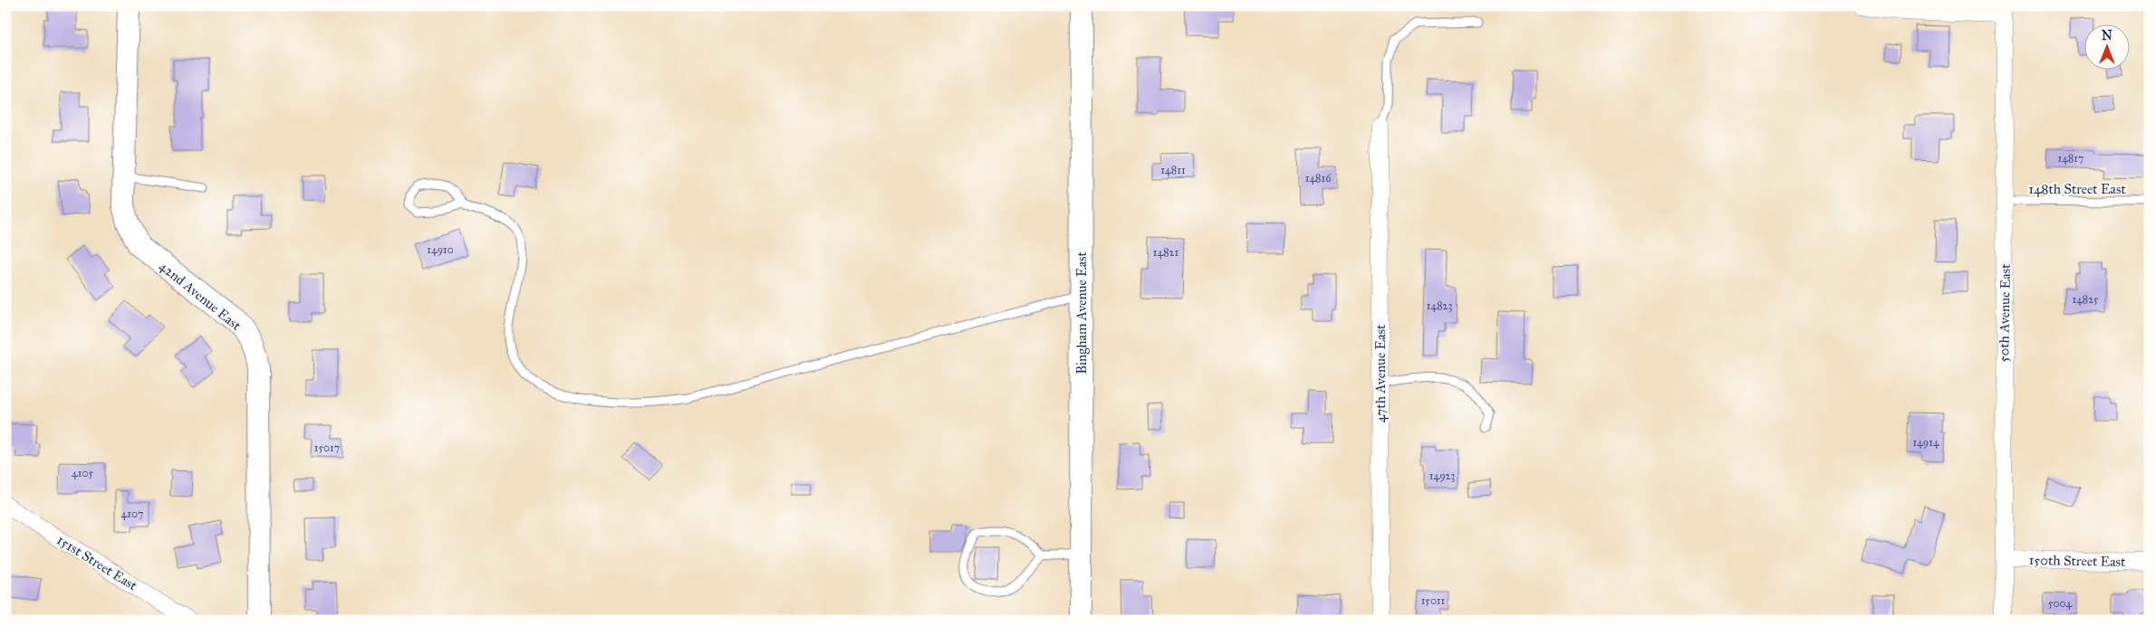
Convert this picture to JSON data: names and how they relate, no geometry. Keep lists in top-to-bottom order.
{
  "streets": {
    "street": [
      "42nd Avenue East",
      "Bingham Avenue East",
      "50th Avenue East",
      "47th Avenue East",
      "150th Street East",
      "151st Street East"
    ],
    "lane": ["148th Street East"]
  },
  "crossings": [
    ["148th Street East", "50th Avenue East"],
    ["50th Avenue East", "150th Street East"]
  ],
  "house_numbers": [
    "14817",
    "14811",
    "14816",
    "14910",
    "14821",
    "14825",
    "14823",
    "14914",
    "15017",
    "4105",
    "14923",
    "4107",
    "15011",
    "5004"
  ],
  "north": "top"
}
